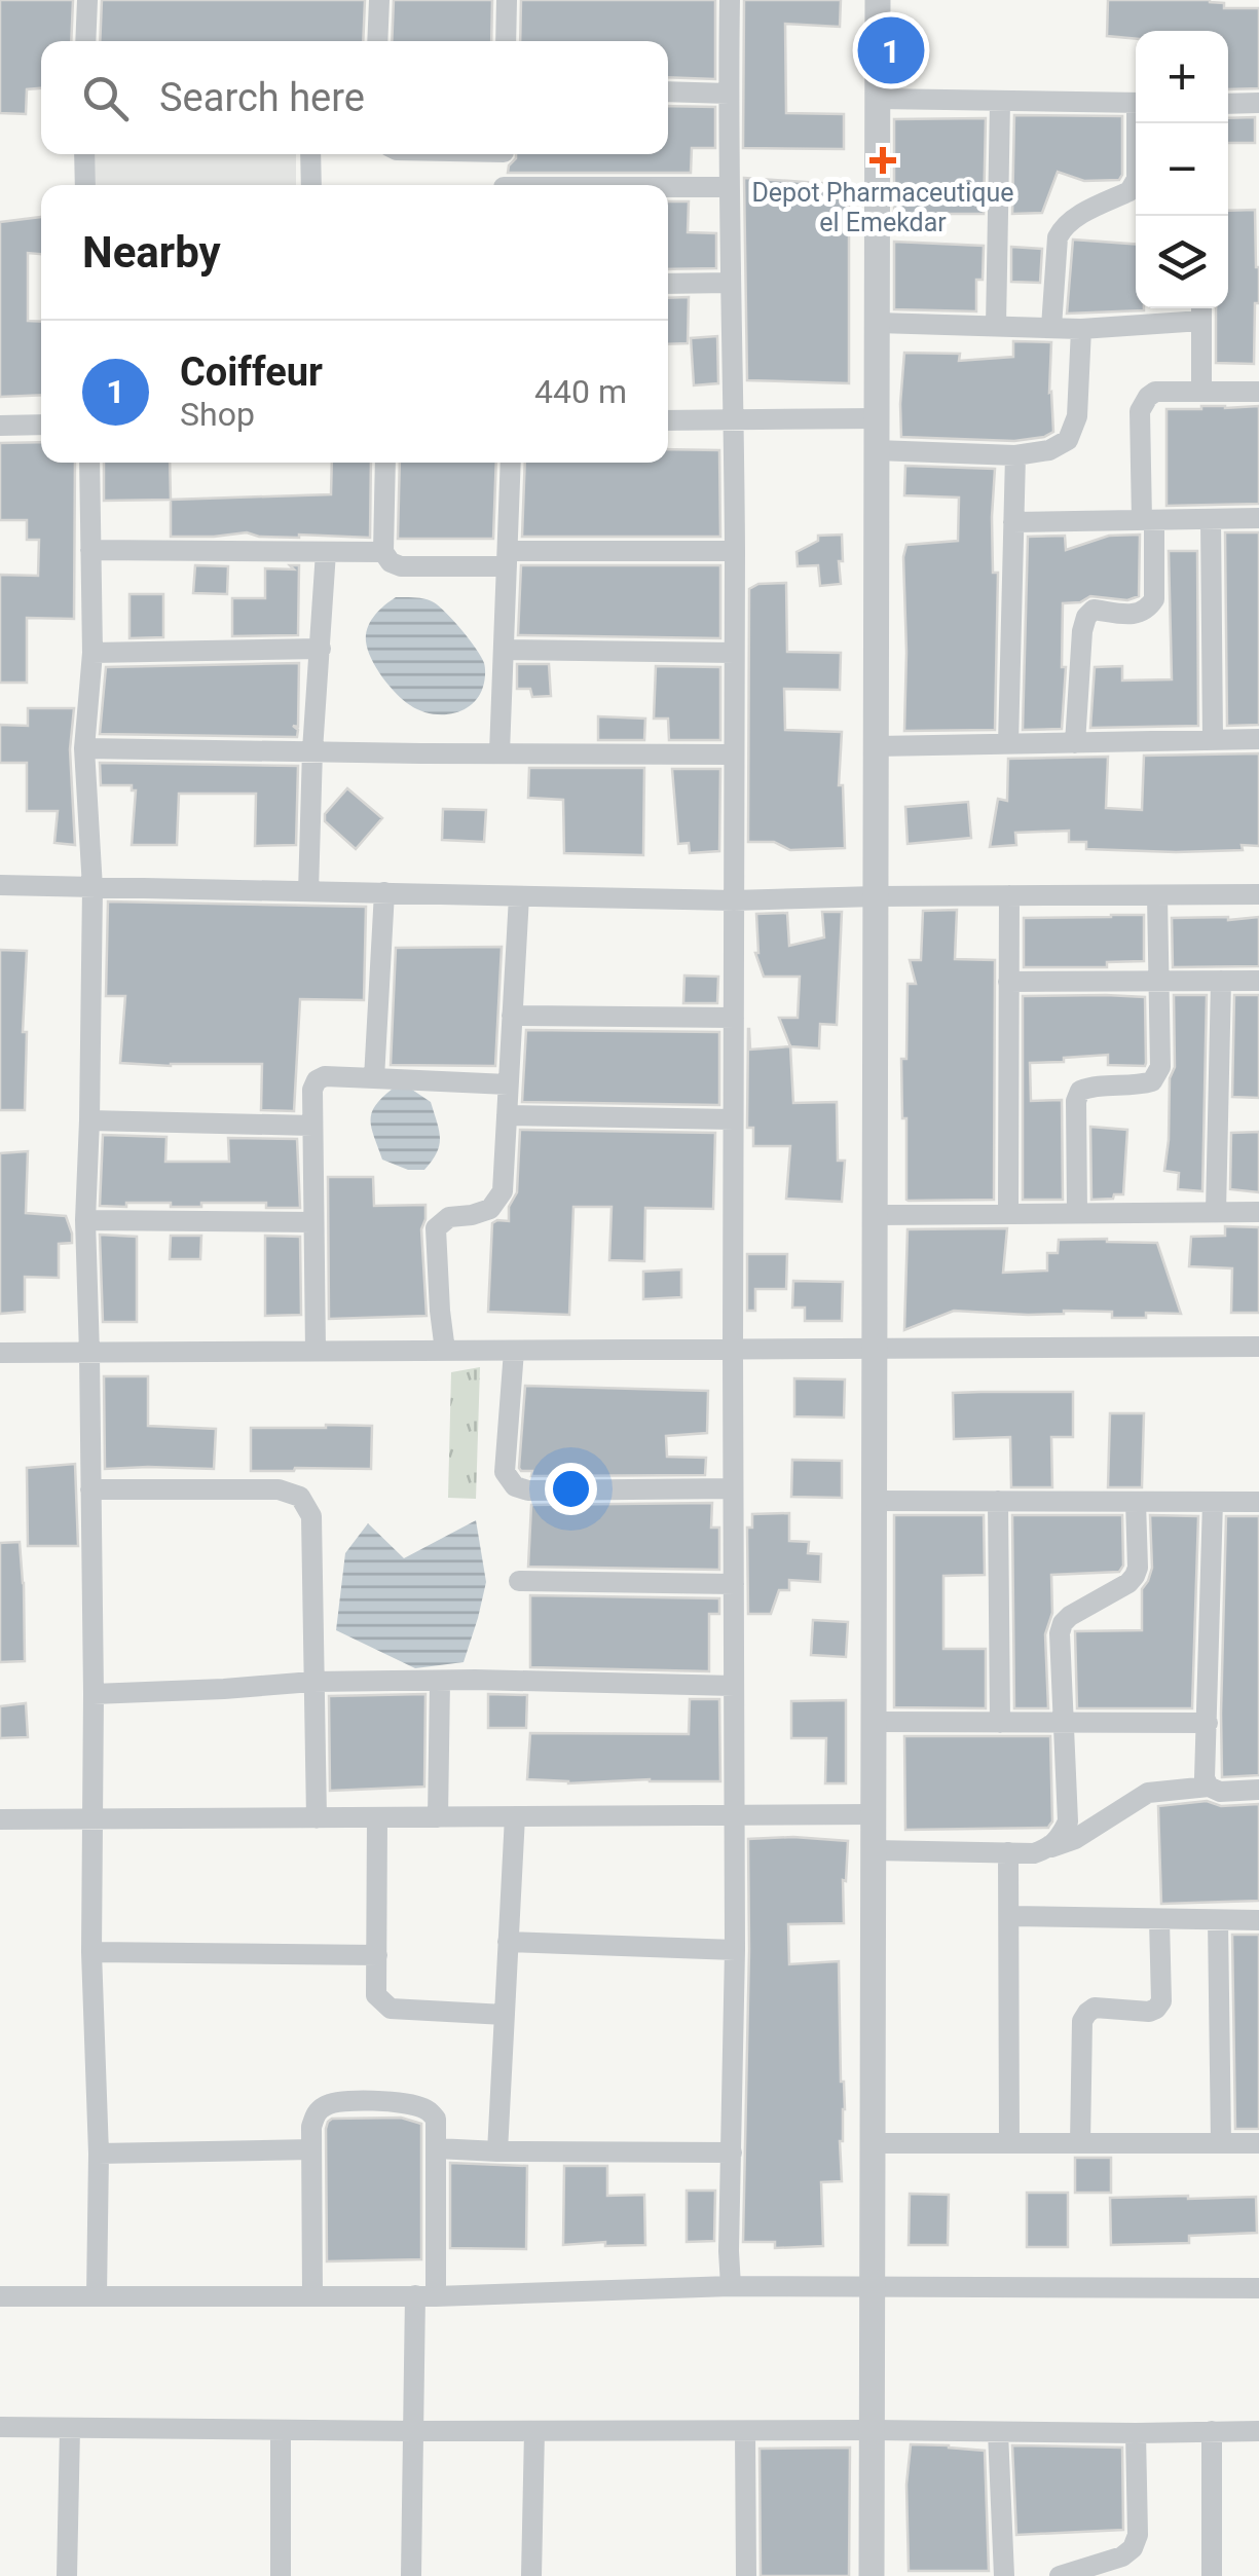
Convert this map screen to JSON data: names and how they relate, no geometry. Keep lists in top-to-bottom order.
{
  "places": {
    "health": ["Depot Pharmaceutique el Emekdar"]
  },
  "page": {
    "pins": "1",
    "map_buttons": ["+", "−"],
    "search": "Search here",
    "heading": "Nearby",
    "list": [
      {
        "mark": "1",
        "name": "Coiffeur",
        "note": "Shop",
        "value": "440 m"
      }
    ]
  }
}
